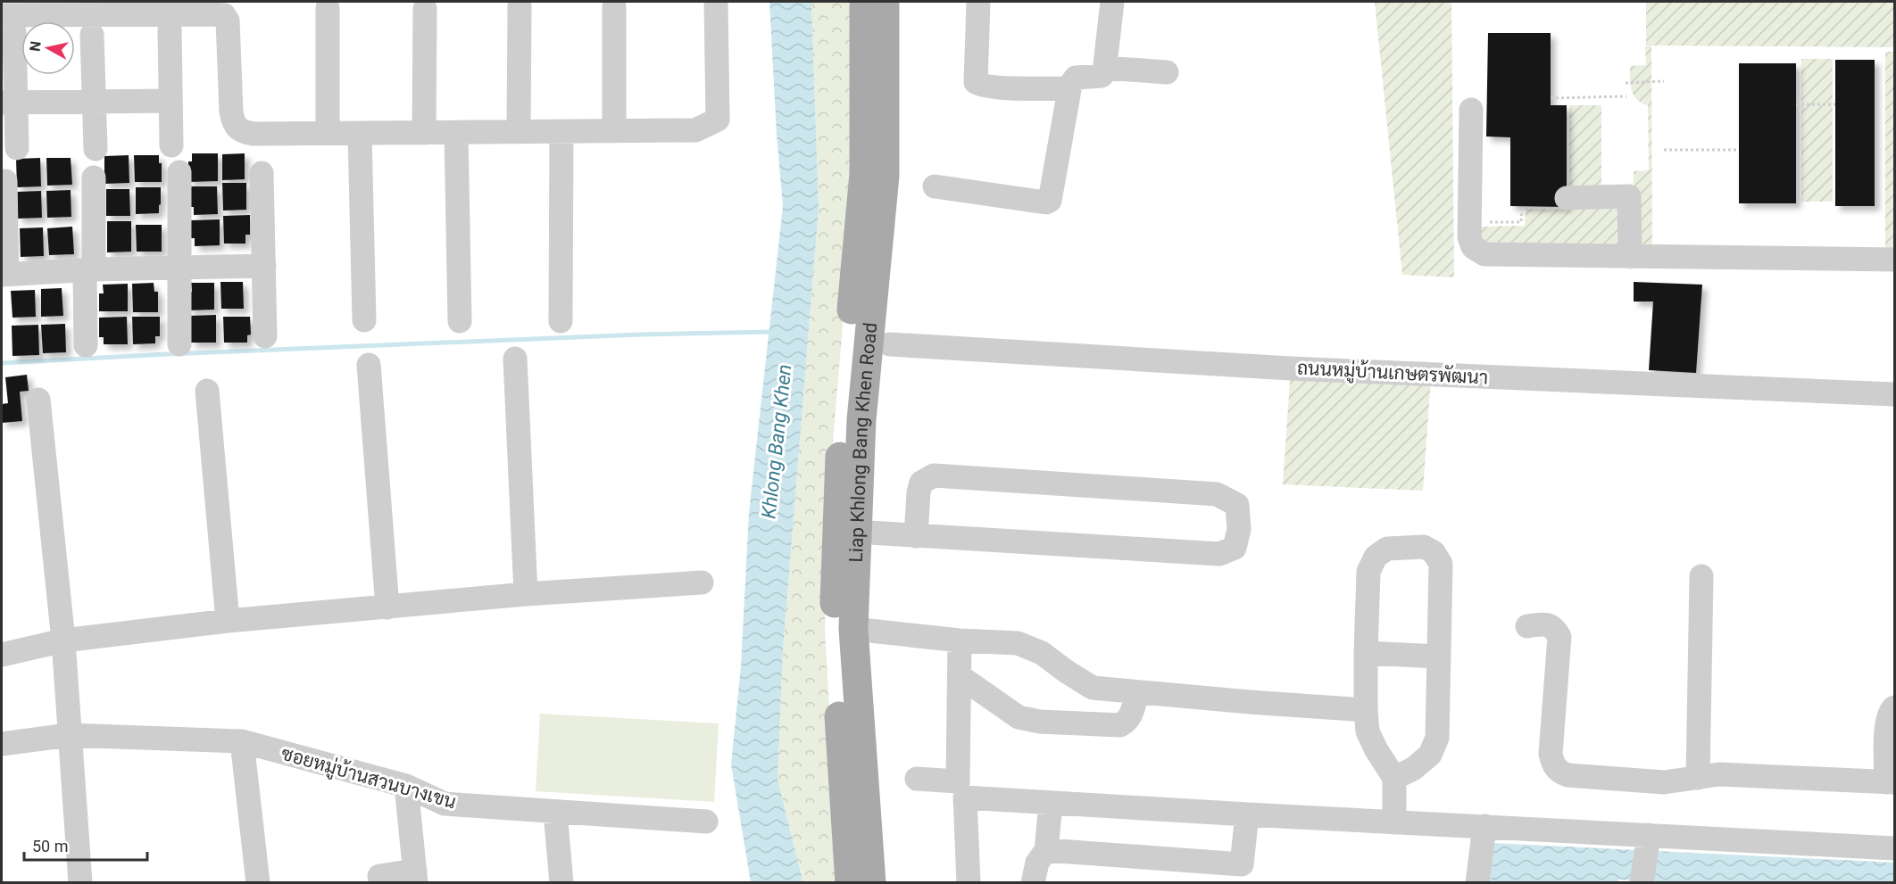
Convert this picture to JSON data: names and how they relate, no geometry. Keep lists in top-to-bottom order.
{
  "streets": {
    "main road": ["Liap Khlong Bang Khen Road"],
    "street": ["ถนนหมู่บ้านเกษตรพัฒนา", "ซอยหมู่บ้านสวนบางเขน"]
  },
  "water": ["Khlong Bang Khen"],
  "scale_bar": "50 m",
  "north": "left"
}
